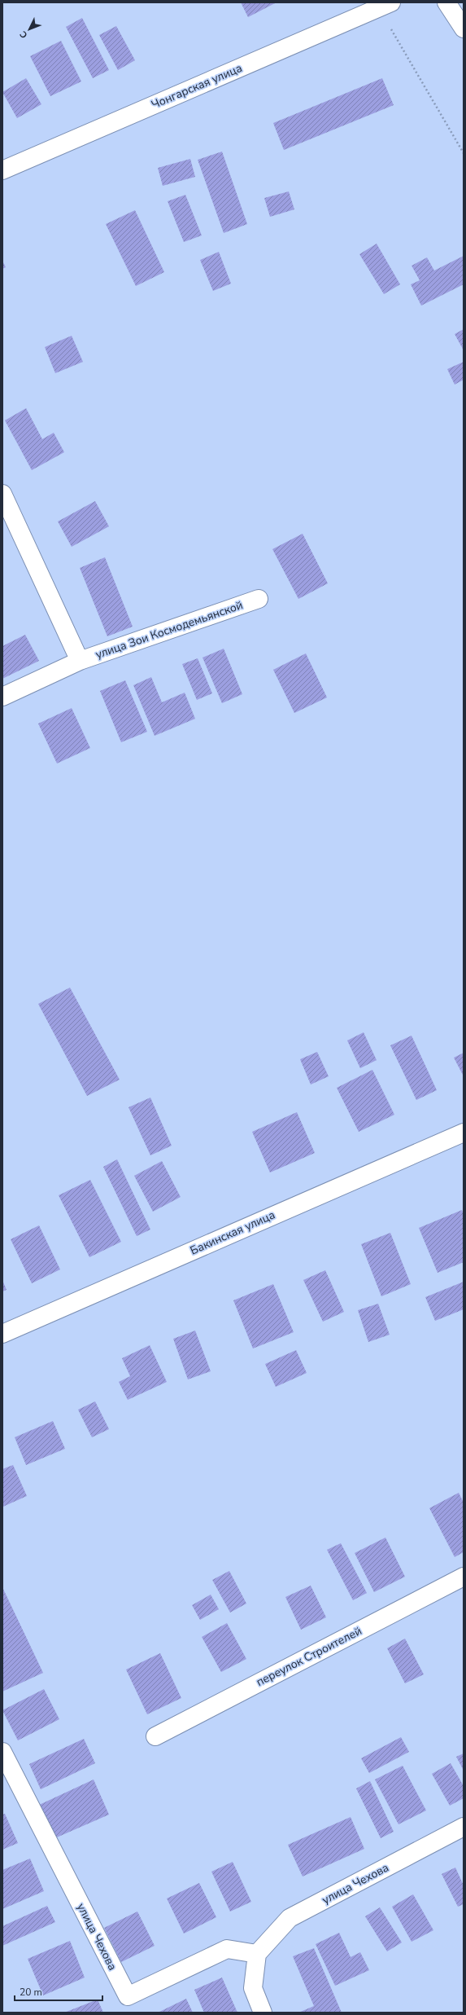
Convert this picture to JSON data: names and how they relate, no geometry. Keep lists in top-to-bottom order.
{
  "streets": {
    "street": [
      "Чонгарская улица",
      "улица Зои Космодемьянской",
      "Бакинская улица",
      "переулок Строителей",
      "улица Чехова"
    ]
  },
  "scale_bar": "20 m",
  "north": "bottom left"
}
